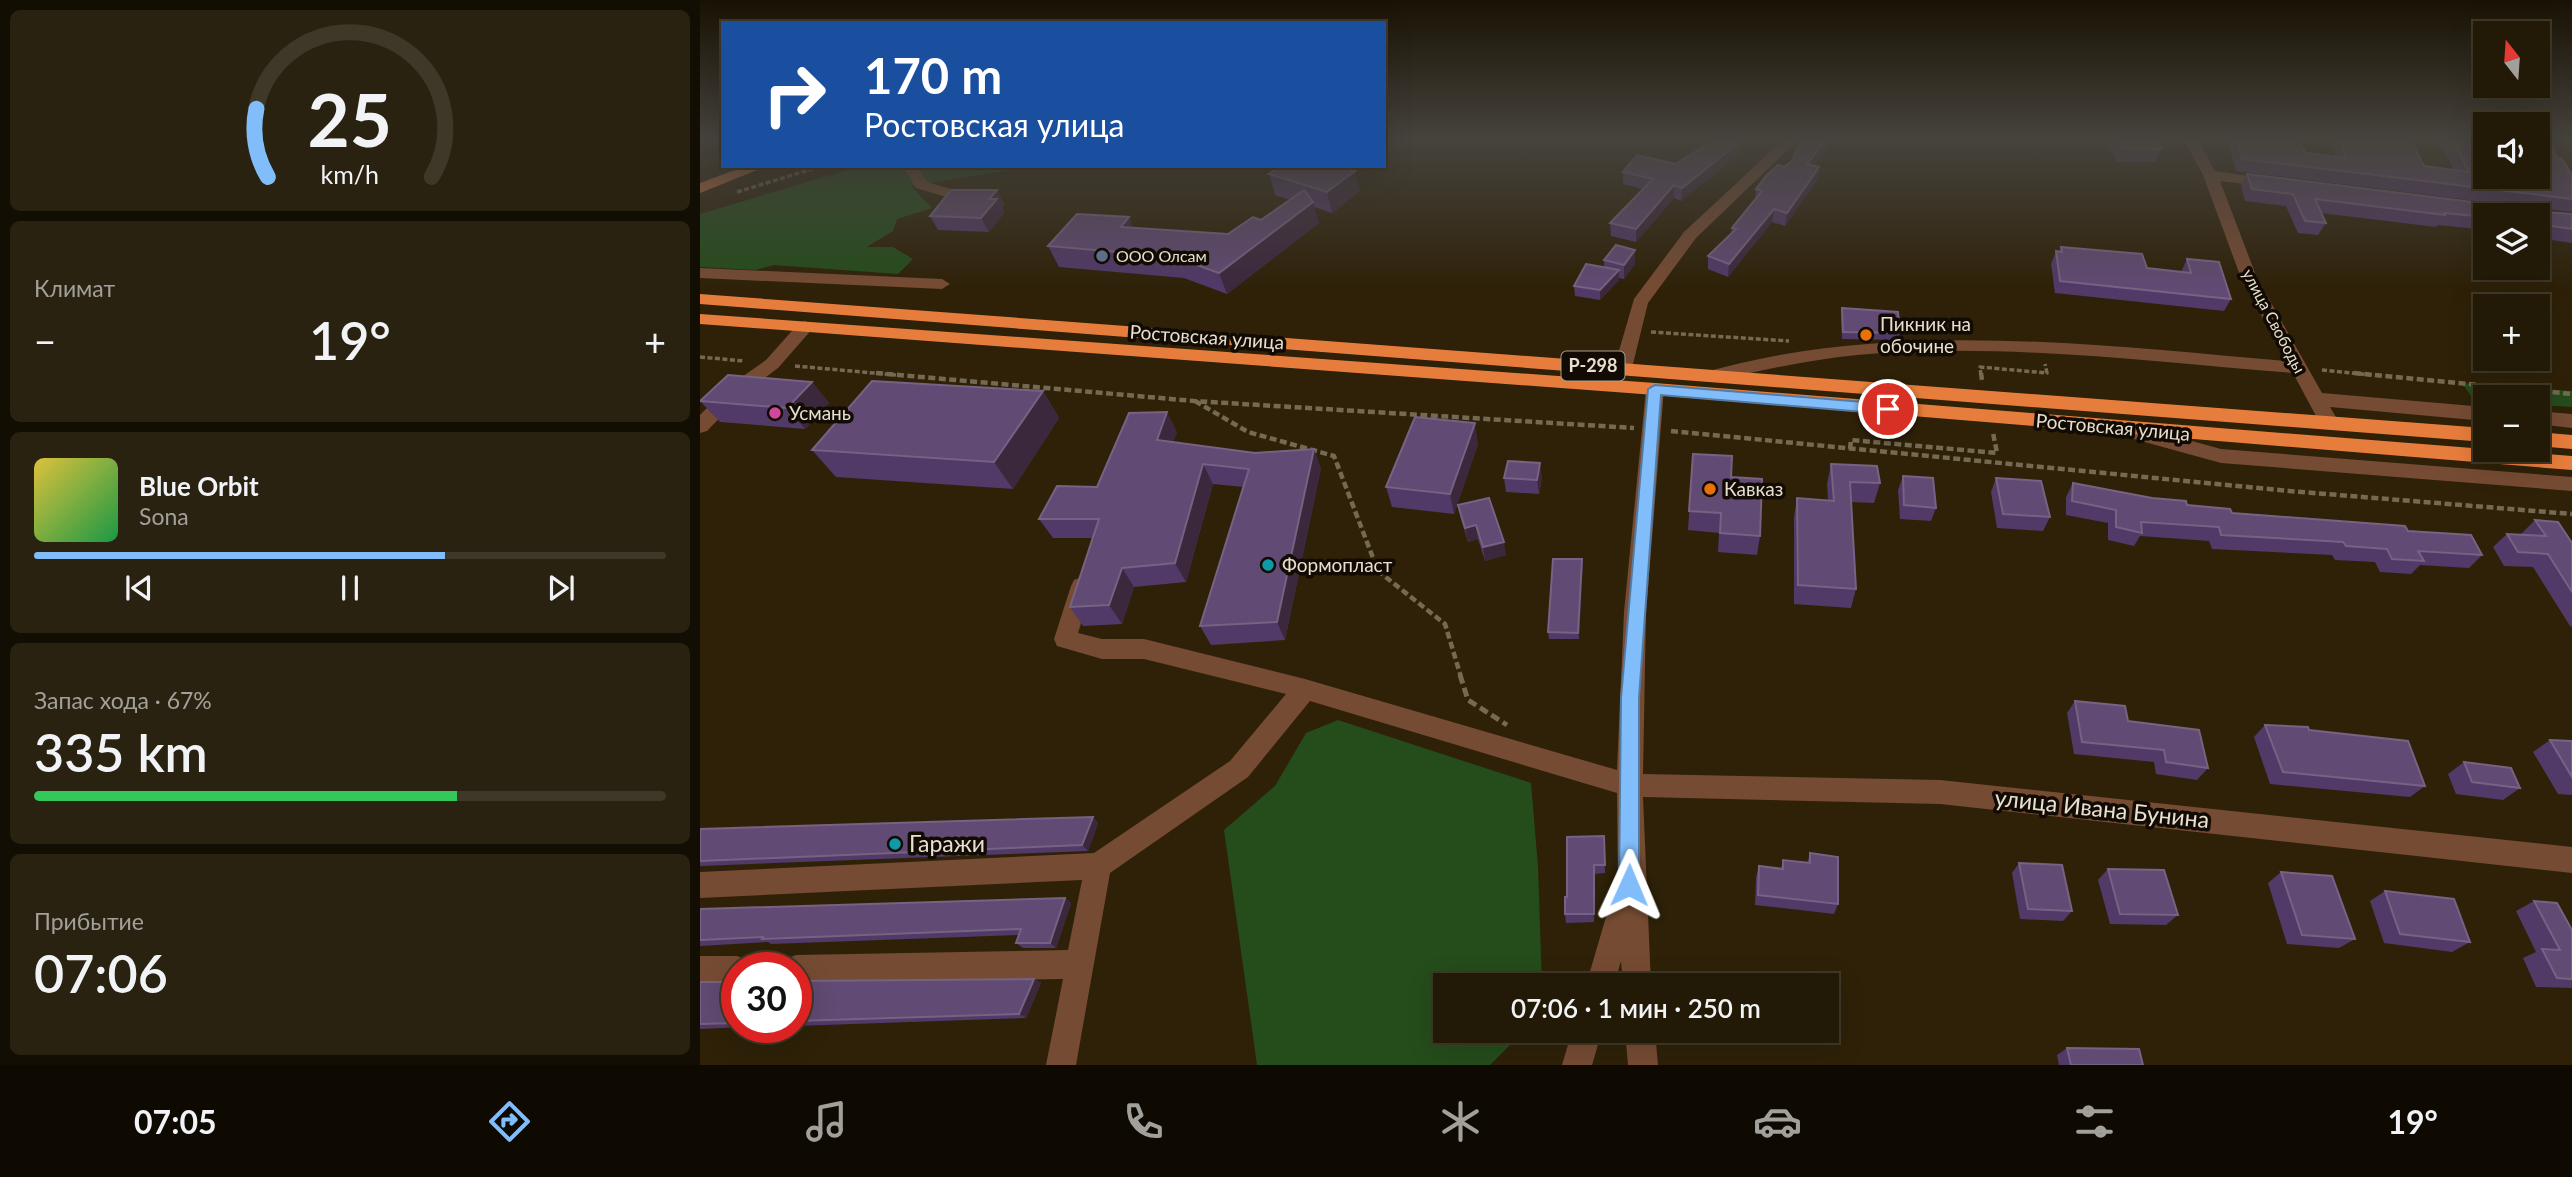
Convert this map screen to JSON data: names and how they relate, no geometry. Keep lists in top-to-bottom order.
{
  "streets": {
    "highway": ["Ростовская улица", "Р-298"],
    "street": ["улица Свободы", "улица Ивана Бунина"]
  },
  "crossings": [
    ["улица Свободы", "Ростовская улица"]
  ],
  "places": [
    "ООО Олсам",
    "Пикник на обочине",
    "Усмань",
    "Кавказ",
    "Формопласт",
    "Гаражи"
  ],
  "north": "top",
  "page": {
    "map_buttons": ["+", "−"],
    "turn": ["170 m", "Ростовская улица"],
    "tile": [
      "Климат",
      ["Запас хода · 67%", "335 km"],
      ["Прибытие", "07:06"]
    ],
    "heat": ["−", "19°", "+"],
    "song": ["Blue Orbit", "Sona"],
    "limit": "30",
    "trip": "07:06 · 1 мин · 250 m",
    "tabs": ["07:05", "19°"],
    "gauge": ["25", "km/h"]
  }
}
